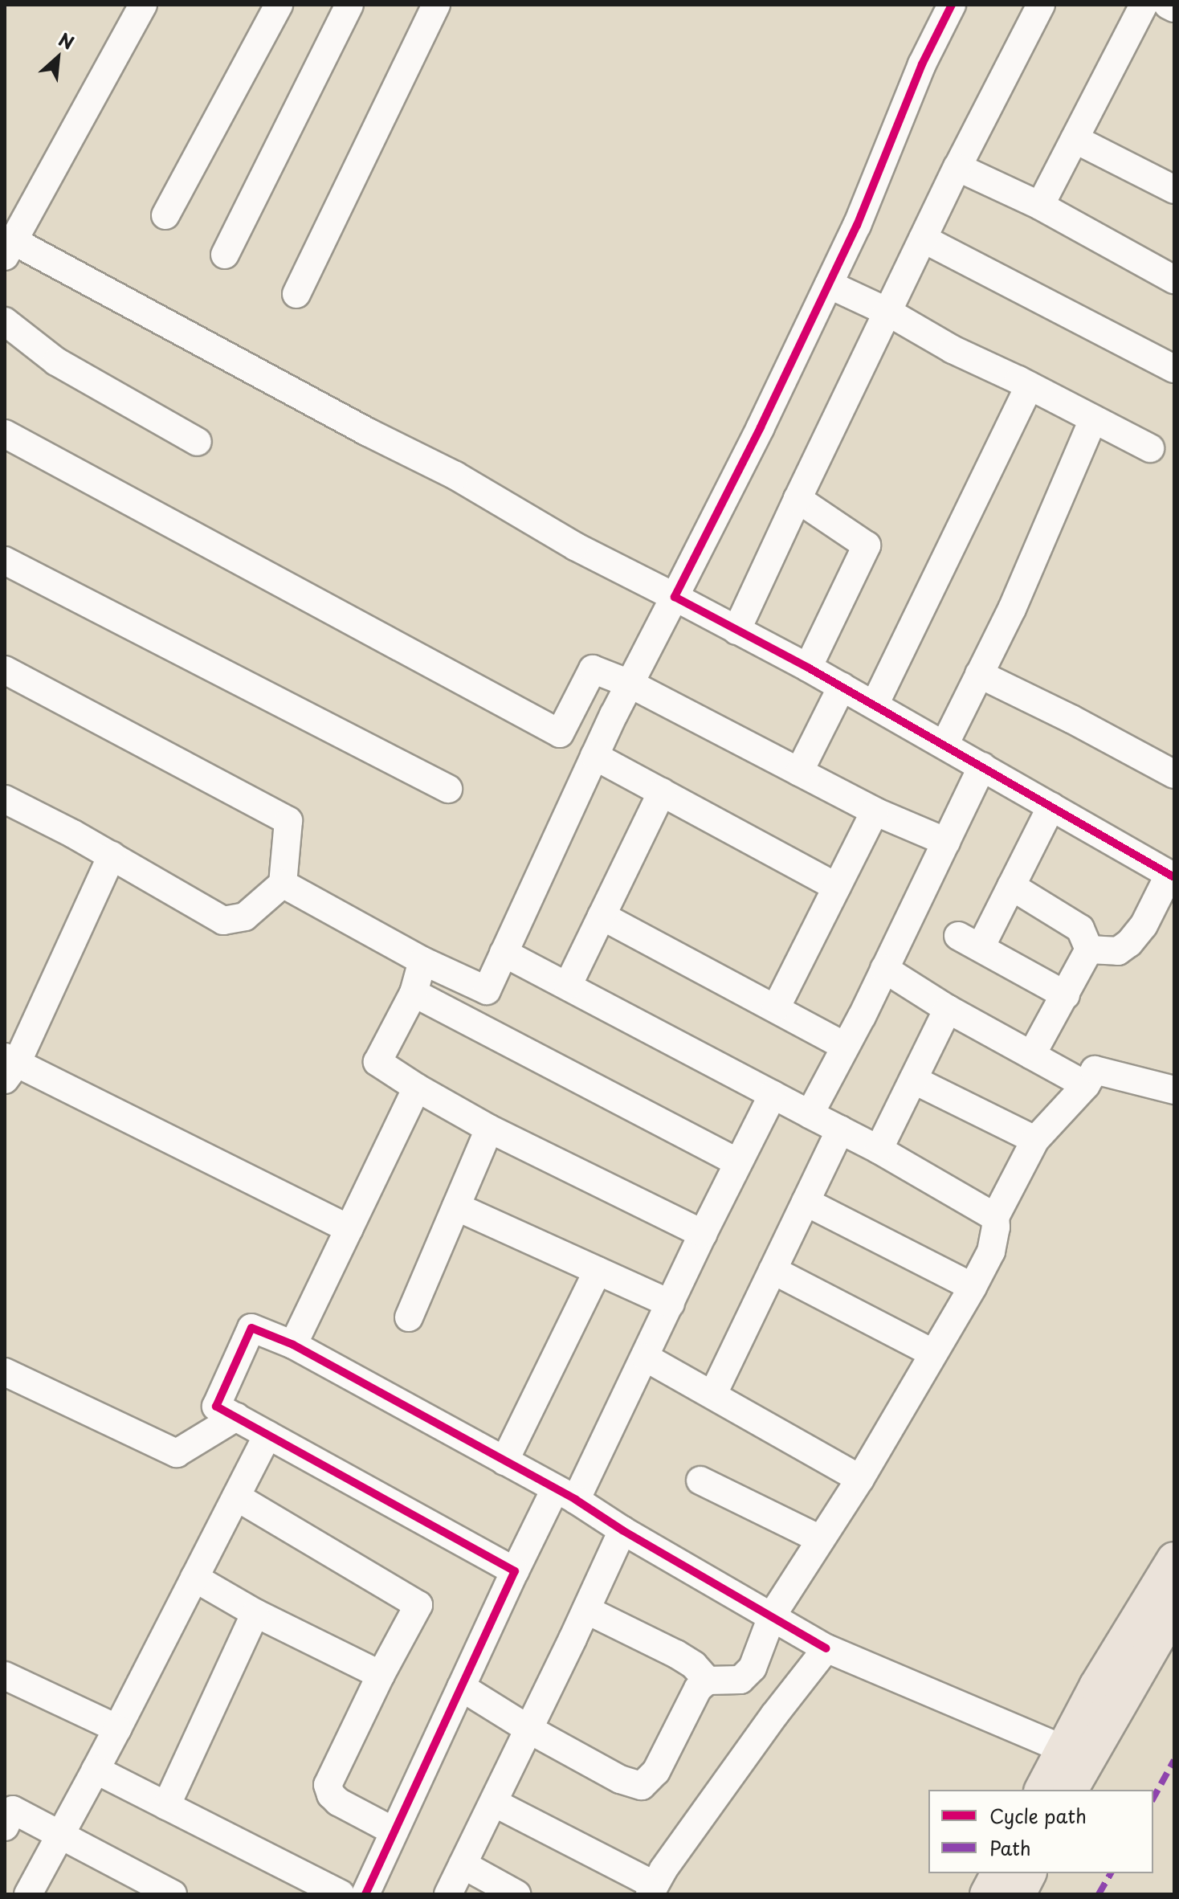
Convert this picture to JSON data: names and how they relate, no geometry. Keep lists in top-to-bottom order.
{
  "legend": ["Cycle path", "Path"],
  "north": "top right"
}
